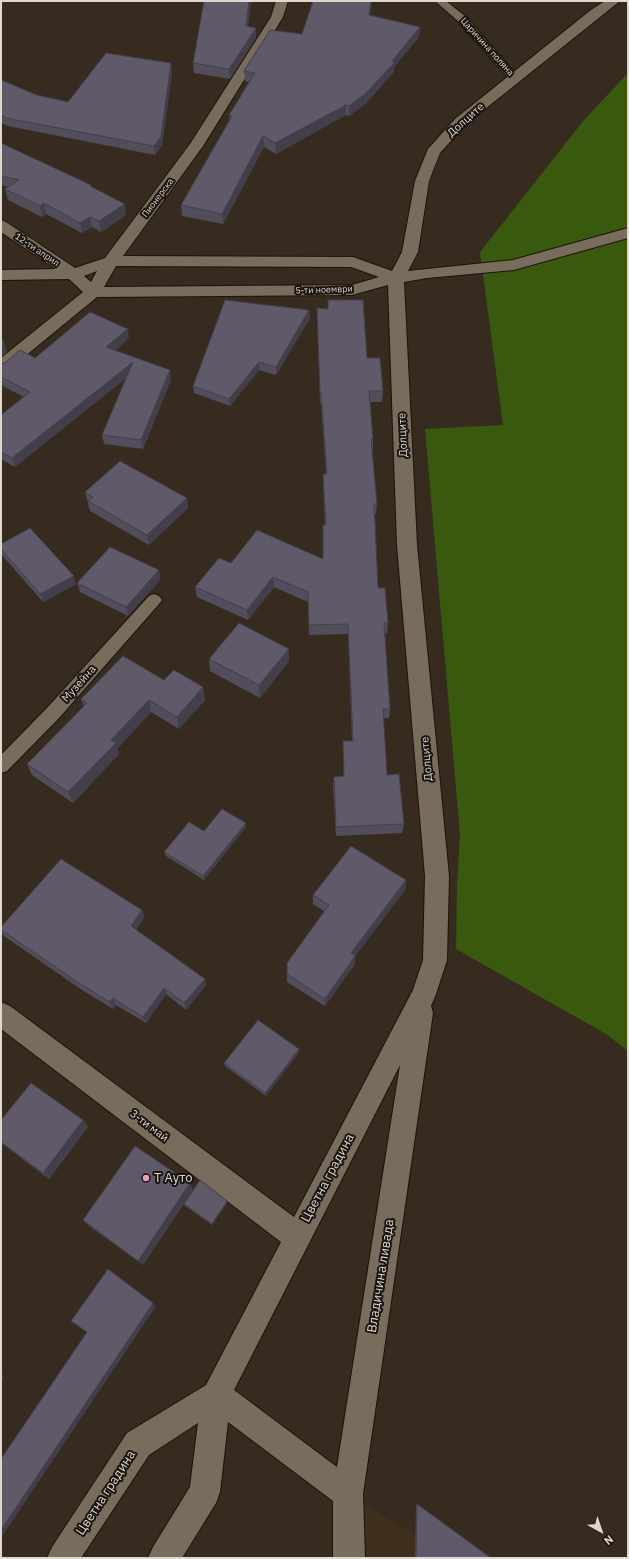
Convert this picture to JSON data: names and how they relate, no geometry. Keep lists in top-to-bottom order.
{
  "streets": {
    "street": [
      "Долците",
      "Пионерска",
      "12-ти април",
      "5-ти ноември",
      "3-ти май",
      "Цветна градина",
      "Владичина ливада"
    ],
    "lane": ["Царичина поляна", "Музейна"]
  },
  "crossings": [
    ["Царичина поляна", "Долците"],
    ["Долците", "5-ти ноември"],
    ["Долците", "Цветна градина"],
    ["Пионерска", "5-ти ноември"],
    ["3-ти май", "Цветна градина"],
    ["Цветна градина", "Владичина ливада"]
  ],
  "places": ["Т Ауто"],
  "north": "bottom right"
}
